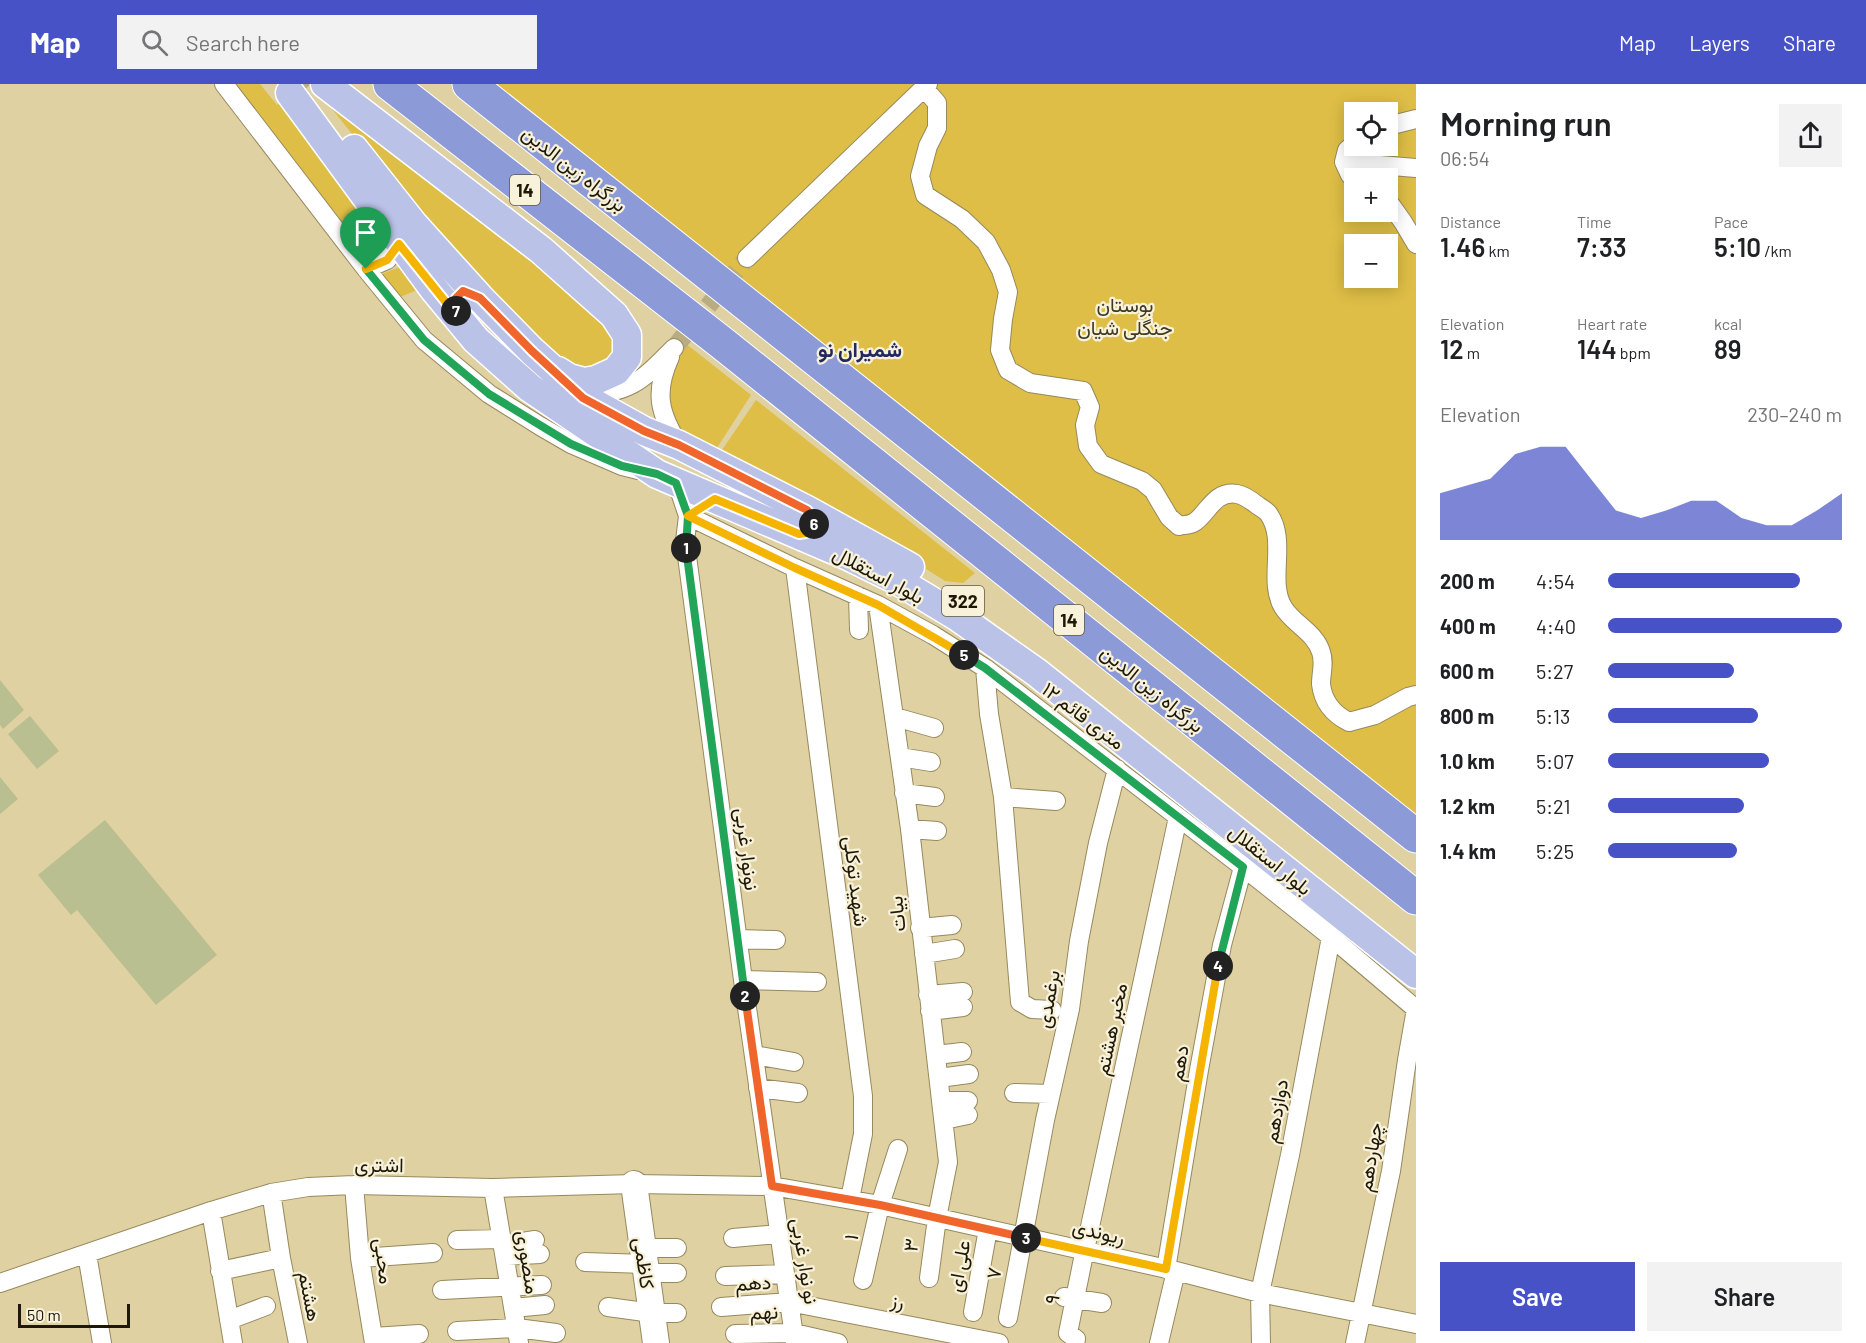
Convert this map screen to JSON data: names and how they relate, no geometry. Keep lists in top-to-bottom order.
{
  "streets": {
    "highway": ["بزرگراه زین الدین", "14"],
    "main road": ["بلوار استقلال", "322"],
    "street": [
      "۱۲ متری قائم",
      "نونوار غربی",
      "شهید توکلی",
      "بیات",
      "برغمدی",
      "مخبر هشتم",
      "دهم",
      "دوازدهم",
      "چهاردهم",
      "اشتری",
      "ریوندی",
      "۱",
      "۳",
      "محبی",
      "نو نوار غربی",
      "منصوری",
      "کاظمی",
      "علی ای",
      "۷",
      "هشتم",
      "۹",
      "رز",
      "نهم"
    ]
  },
  "crossings": [
    ["۱۲ متری قائم", "نونوار غربی"],
    ["۱۲ متری قائم", "شهید توکلی"],
    ["۱۲ متری قائم", "بیات"],
    ["۱۲ متری قائم", "برغمدی"],
    ["۱۲ متری قائم", "مخبر هشتم"],
    ["۱۲ متری قائم", "دهم"],
    ["۱۲ متری قائم", "دوازدهم"],
    ["۱۲ متری قائم", "چهاردهم"],
    ["نونوار غربی", "اشتری"],
    ["نونوار غربی", "ریوندی"],
    ["نونوار غربی", "نو نوار غربی"],
    ["شهید توکلی", "ریوندی"],
    ["بیات", "ریوندی"],
    ["بیات", "۳"],
    ["برغمدی", "ریوندی"],
    ["برغمدی", "۷"],
    ["مخبر هشتم", "ریوندی"],
    ["مخبر هشتم", "۹"],
    ["دهم", "ریوندی"],
    ["دهم", "نو نوار غربی"],
    ["دهم", "رز"],
    ["دوازدهم", "ریوندی"],
    ["چهاردهم", "ریوندی"],
    ["اشتری", "ریوندی"],
    ["اشتری", "محبی"],
    ["اشتری", "نو نوار غربی"],
    ["اشتری", "منصوری"],
    ["اشتری", "کاظمی"],
    ["ریوندی", "۱"],
    ["ریوندی", "۳"],
    ["ریوندی", "نو نوار غربی"],
    ["ریوندی", "علی ای"],
    ["ریوندی", "۷"],
    ["ریوندی", "۹"],
    ["نو نوار غربی", "رز"],
    ["نو نوار غربی", "نهم"]
  ],
  "districts": ["شمیران نو"],
  "parks": ["بوستان جنگلی شیان"],
  "scale_bar": "50 m",
  "page": {
    "header": "Map",
    "search": "Search here",
    "nav": ["Map", "Layers", "Share"],
    "heading": ["Morning run", "06:54"],
    "map_buttons": ["+", "−"],
    "stats": [
      ["Distance", "1.46 km"],
      ["Time", "7:33"],
      ["Pace", "5:10 /km"],
      ["Elevation", "12 m"],
      ["Heart rate", "144 bpm"],
      ["kcal", "89"]
    ],
    "pins": [
      "7",
      "6",
      "1",
      "5",
      "4",
      "2",
      "3"
    ],
    "chart": ["Elevation", "230–240 m"],
    "list": [
      {
        "name": "200 m",
        "note": "4:54"
      },
      {
        "name": "400 m",
        "note": "4:40"
      },
      {
        "name": "600 m",
        "note": "5:27"
      },
      {
        "name": "800 m",
        "note": "5:13"
      },
      {
        "name": "1.0 km",
        "note": "5:07"
      },
      {
        "name": "1.2 km",
        "note": "5:21"
      },
      {
        "name": "1.4 km",
        "note": "5:25"
      }
    ],
    "buttons": ["Save", "Share"],
    "scale": "50 m"
  }
}
